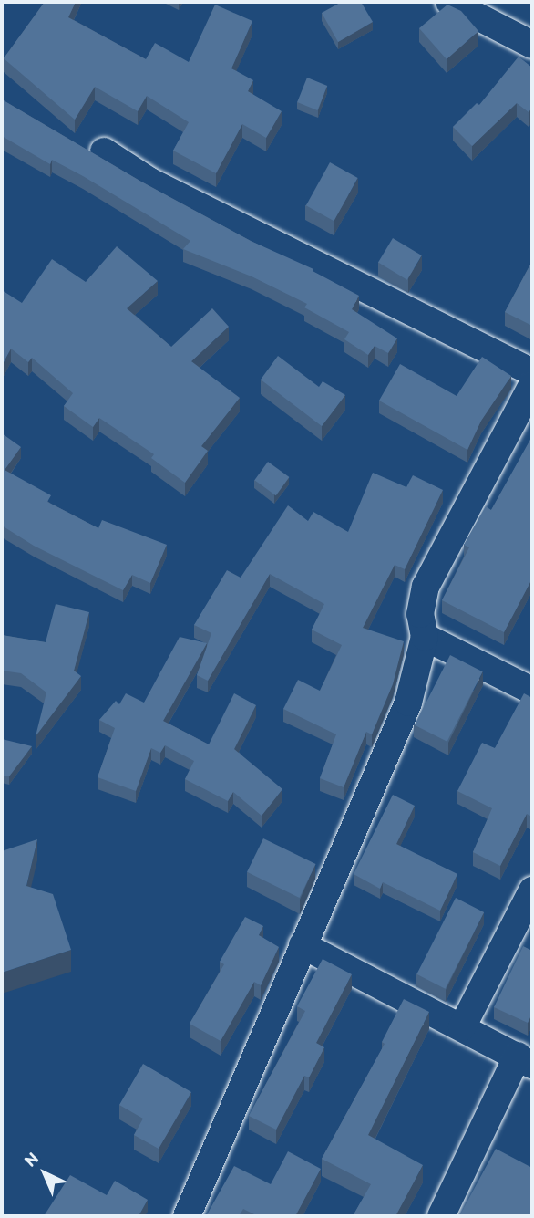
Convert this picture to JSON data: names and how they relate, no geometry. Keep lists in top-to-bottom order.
{
  "north": "top left"
}
